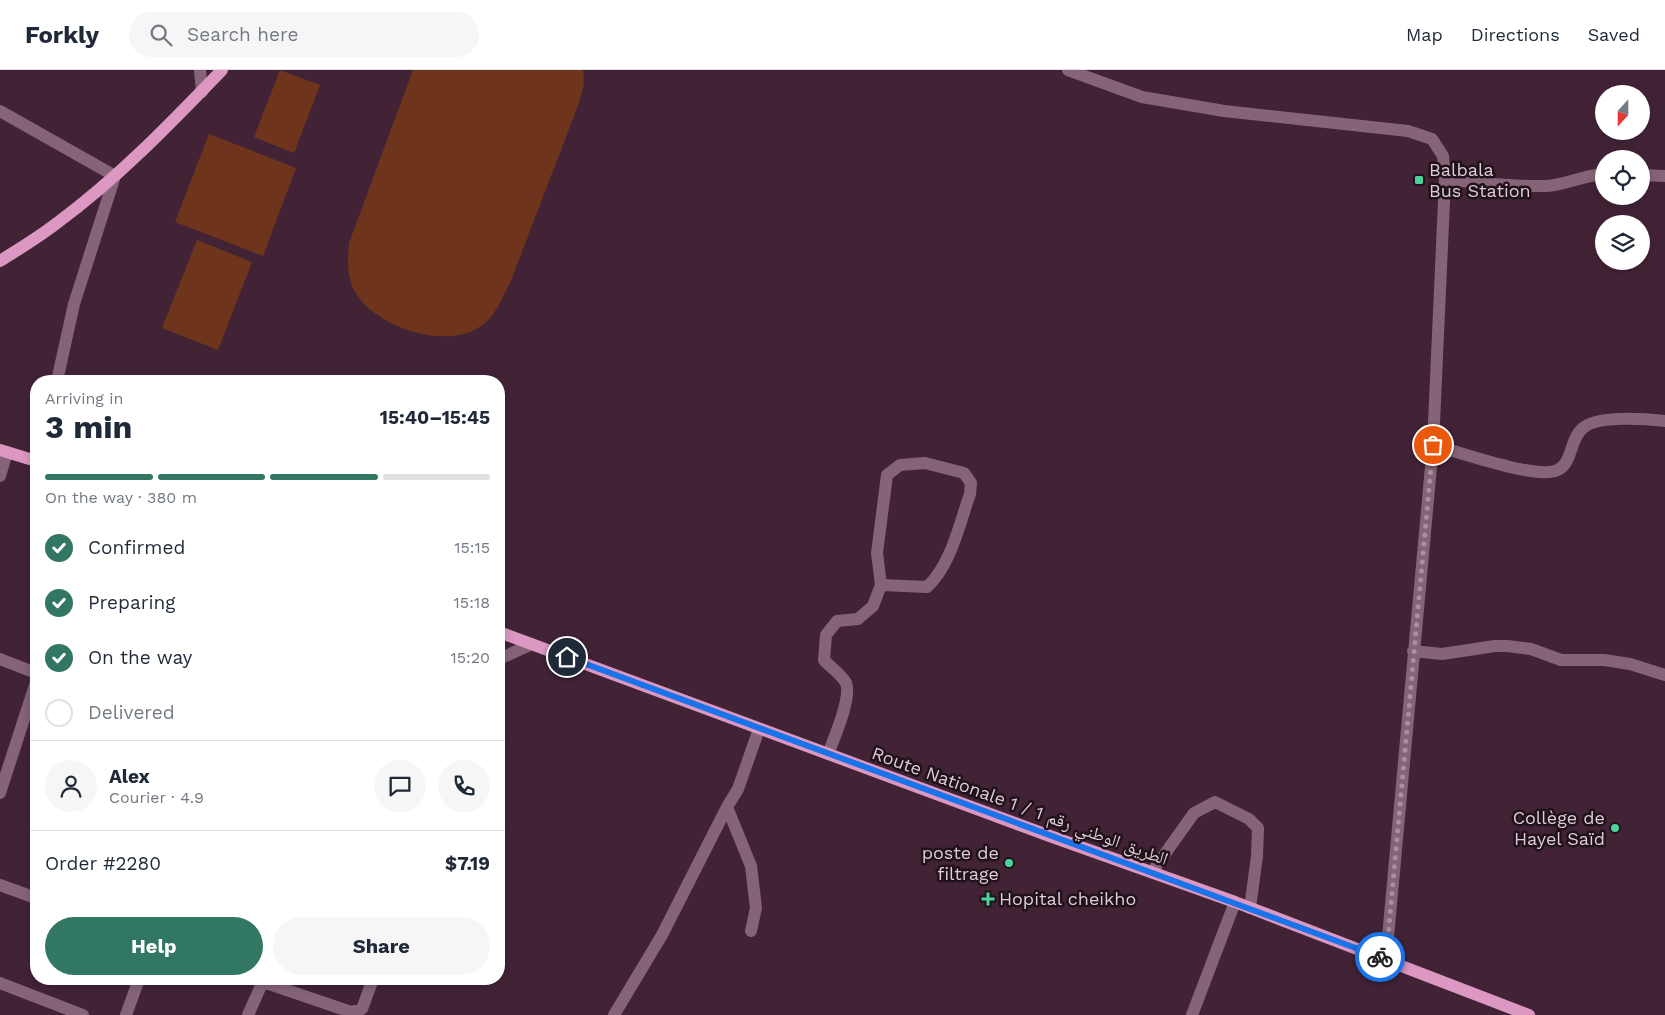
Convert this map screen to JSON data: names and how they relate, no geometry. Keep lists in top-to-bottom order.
{
  "streets": {
    "main road": ["Route Nationale 1 / الطريق الوطني رقم 1"]
  },
  "places": {
    "transit": ["Balbala Bus Station"],
    "other": ["Collège de Hayel Saïd", "poste de filtrage"],
    "health": ["Hopital cheikho"]
  },
  "north": "bottom",
  "page": {
    "header": "Forkly",
    "search": "Search here",
    "nav": ["Map", "Directions", "Saved"],
    "heading": ["3 min", "Arriving in", "15:40–15:45"],
    "panel": [
      "Alex",
      "Courier · 4.9",
      "Order #2280",
      "$7.19"
    ],
    "bar": "On the way · 380 m",
    "list": [
      ["Confirmed", "15:15"],
      ["Preparing", "15:18"],
      ["On the way", "15:20"],
      "Delivered"
    ],
    "buttons": ["Help", "Share"]
  }
}
